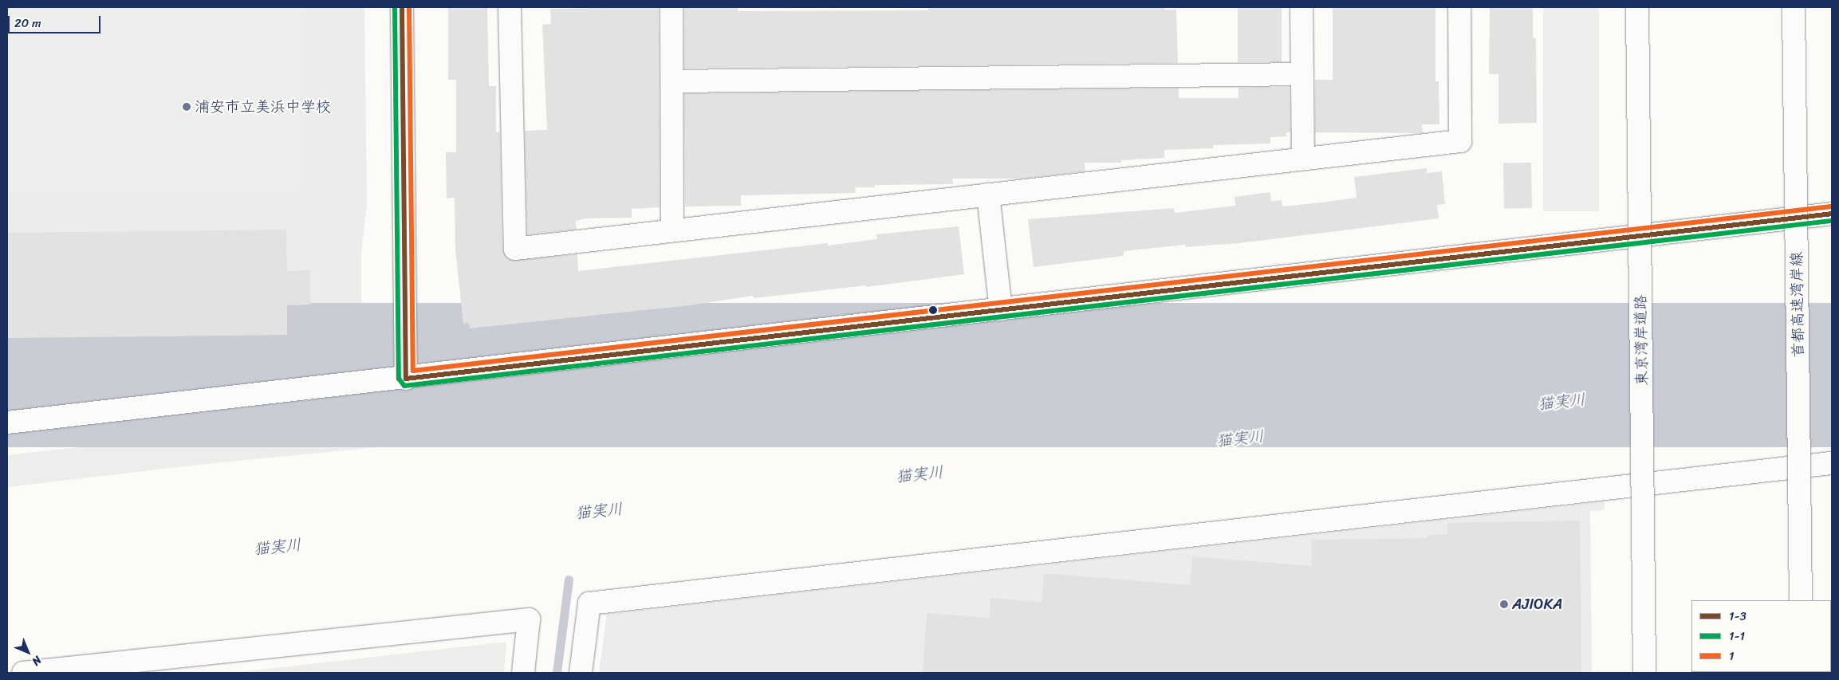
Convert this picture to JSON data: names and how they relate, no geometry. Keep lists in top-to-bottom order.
{
  "streets": {
    "main road": ["首都高速湾岸線", "東京湾岸道路"]
  },
  "water": ["猫実川"],
  "places": ["浦安市立美浜中学校", "AJIOKA"],
  "lines": ["transit line 1-3", "transit line 1-1", "transit line 1"],
  "legend": ["1-3", "1-1", "1"],
  "scale_bar": "20 m",
  "north": "bottom right"
}
